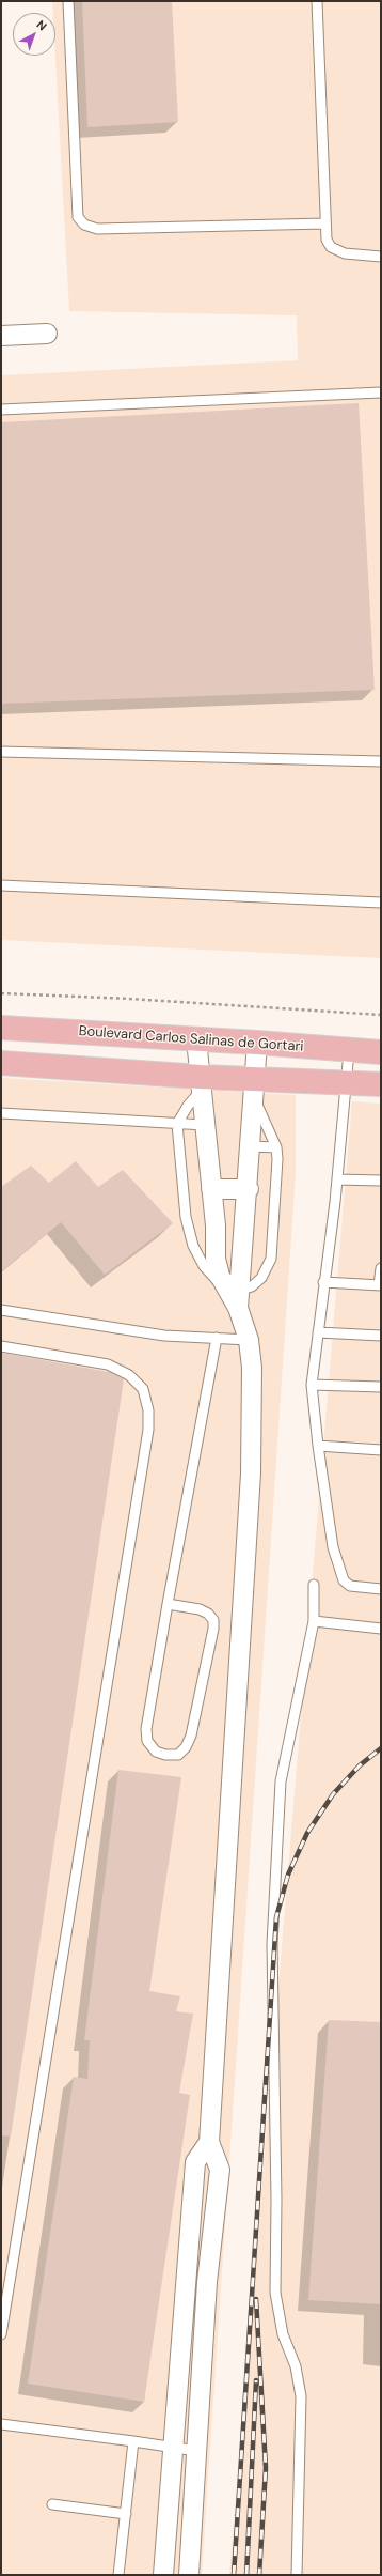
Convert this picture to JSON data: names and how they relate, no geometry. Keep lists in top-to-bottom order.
{
  "streets": {
    "main road": ["Boulevard Carlos Salinas de Gortari"]
  },
  "north": "top right"
}
